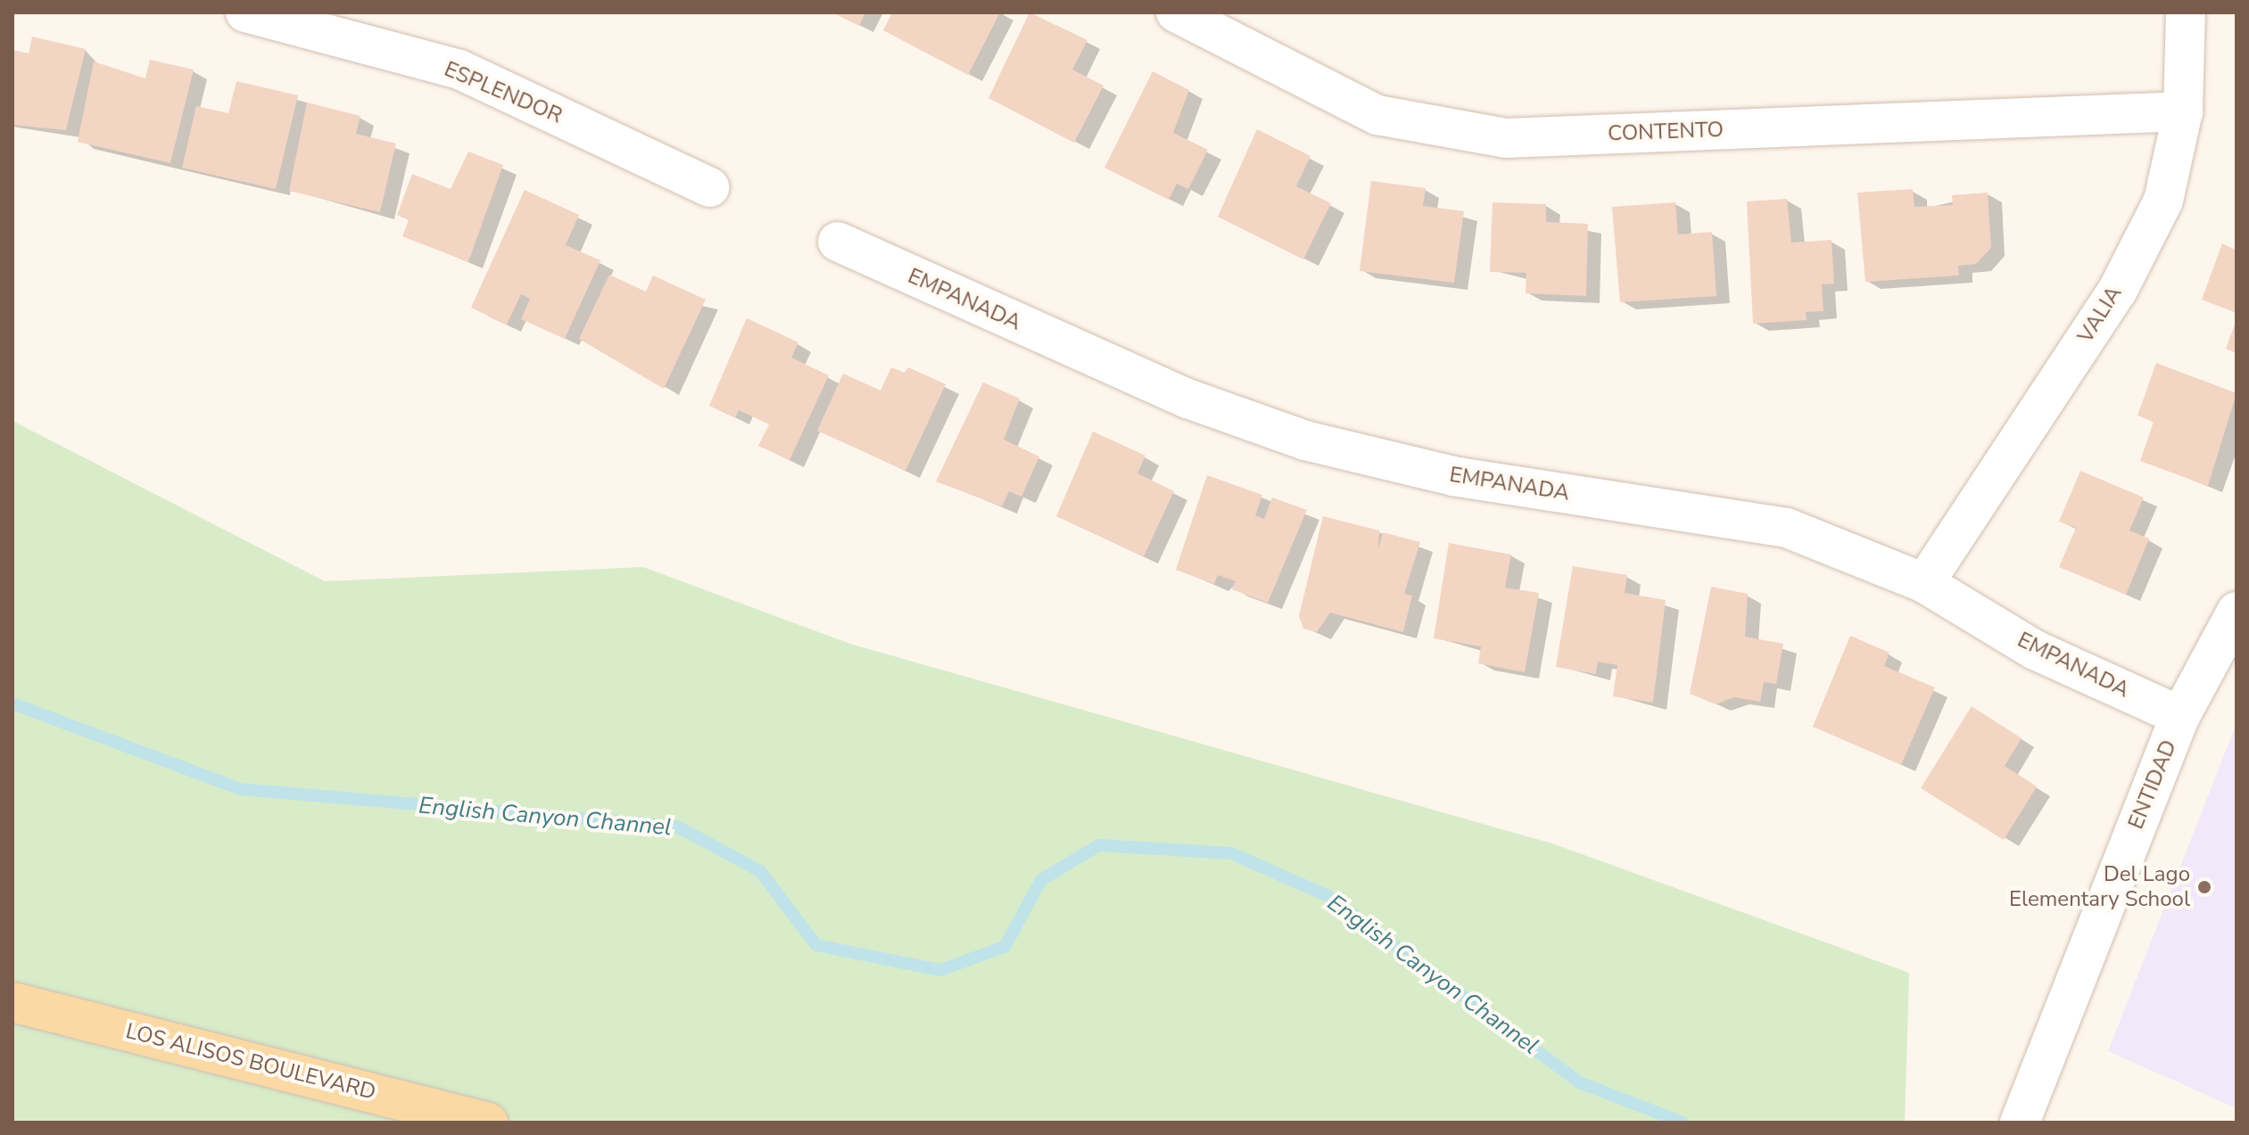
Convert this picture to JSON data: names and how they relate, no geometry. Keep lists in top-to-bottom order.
{
  "streets": {
    "main road": ["LOS ALISOS BOULEVARD"],
    "street": [
      "ESPLENDOR",
      "CONTENTO",
      "EMPANADA",
      "VALIA",
      "ENTIDAD"
    ]
  },
  "crossings": [
    ["CONTENTO", "VALIA"],
    ["EMPANADA", "VALIA"],
    ["EMPANADA", "ENTIDAD"]
  ],
  "water": ["English Canyon Channel"],
  "places": ["Del Lago Elementary School"]
}
